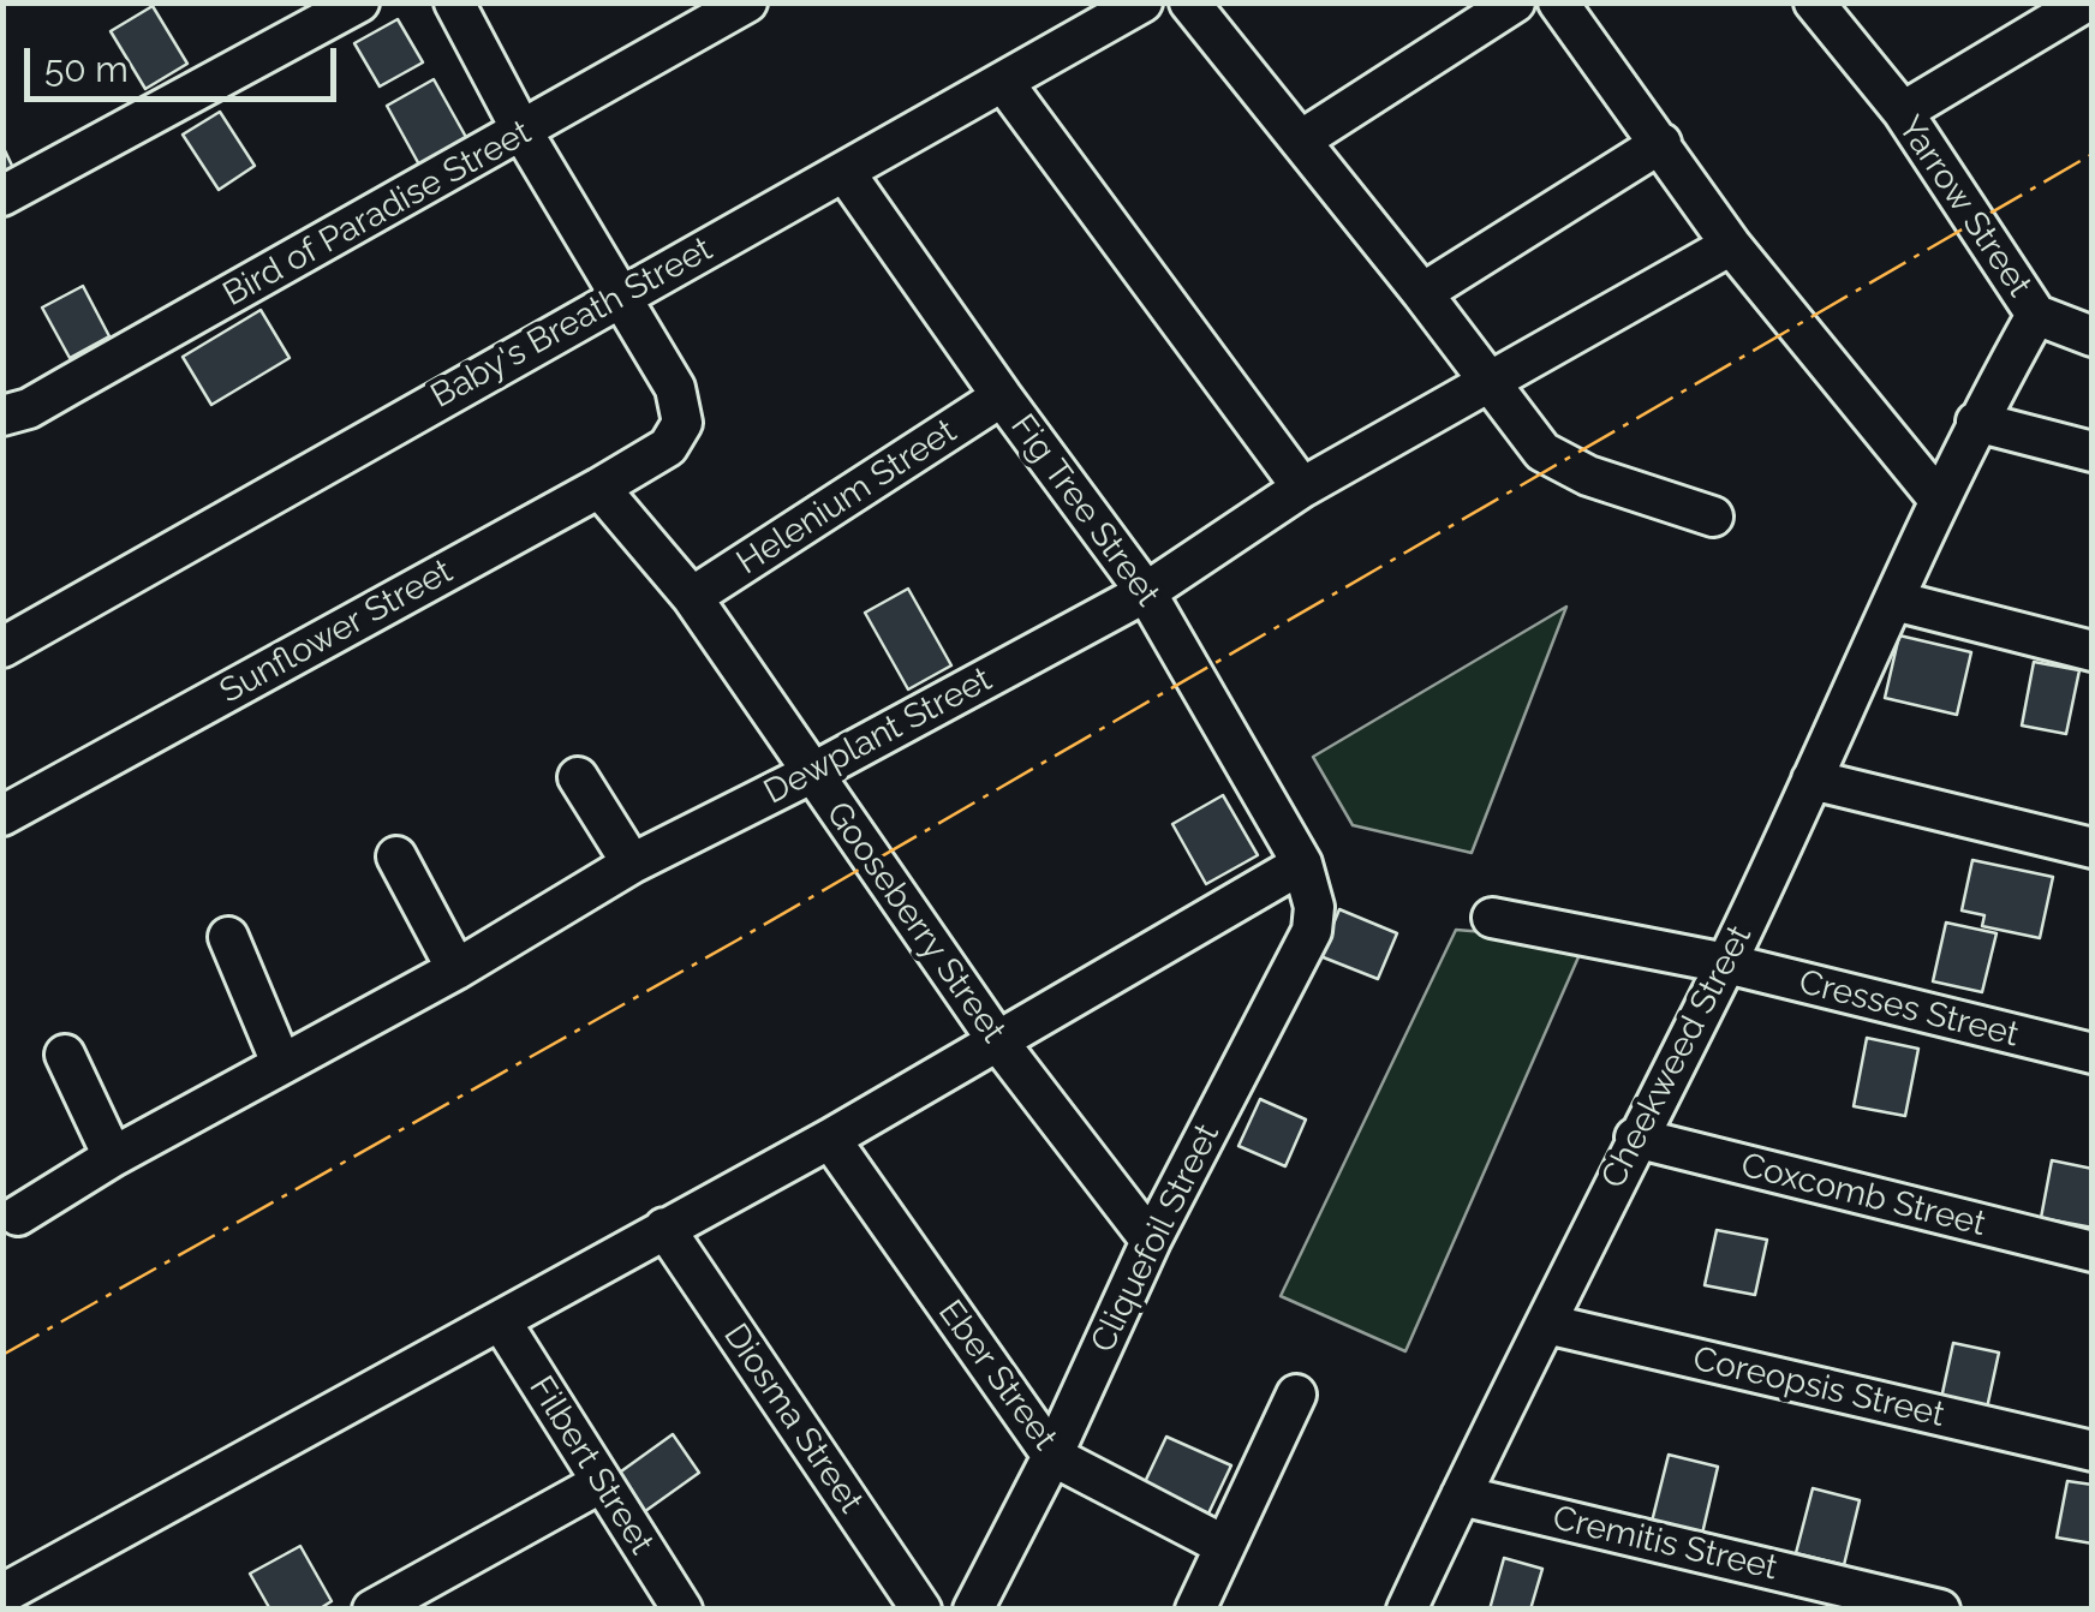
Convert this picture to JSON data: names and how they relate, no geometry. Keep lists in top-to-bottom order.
{
  "streets": {
    "street": [
      "Yarrow Street",
      "Bird of Paradise Street",
      "Baby's Breath Street",
      "Helenium Street",
      "Fig Tree Street",
      "Sunflower Street",
      "Dewplant Street",
      "Gooseberry Street",
      "Cresses Street",
      "Cheekweed Street",
      "Coxcomb Street",
      "Cliquefoil Street",
      "Eber Street",
      "Coreopsis Street",
      "Diosma Street",
      "Filbert Street",
      "Cremitis Street"
    ]
  },
  "crossings": [
    ["Yarrow Street", "Cheekweed Street"],
    ["Baby's Breath Street", "Fig Tree Street"],
    ["Baby's Breath Street", "Sunflower Street"],
    ["Helenium Street", "Fig Tree Street"],
    ["Helenium Street", "Gooseberry Street"],
    ["Fig Tree Street", "Dewplant Street"],
    ["Fig Tree Street", "Cliquefoil Street"],
    ["Sunflower Street", "Gooseberry Street"],
    ["Dewplant Street", "Gooseberry Street"],
    ["Gooseberry Street", "Cliquefoil Street"],
    ["Cresses Street", "Cheekweed Street"],
    ["Cheekweed Street", "Coxcomb Street"],
    ["Cheekweed Street", "Coreopsis Street"],
    ["Cheekweed Street", "Cremitis Street"],
    ["Cliquefoil Street", "Eber Street"]
  ],
  "scale_bar": "50 m"
}
